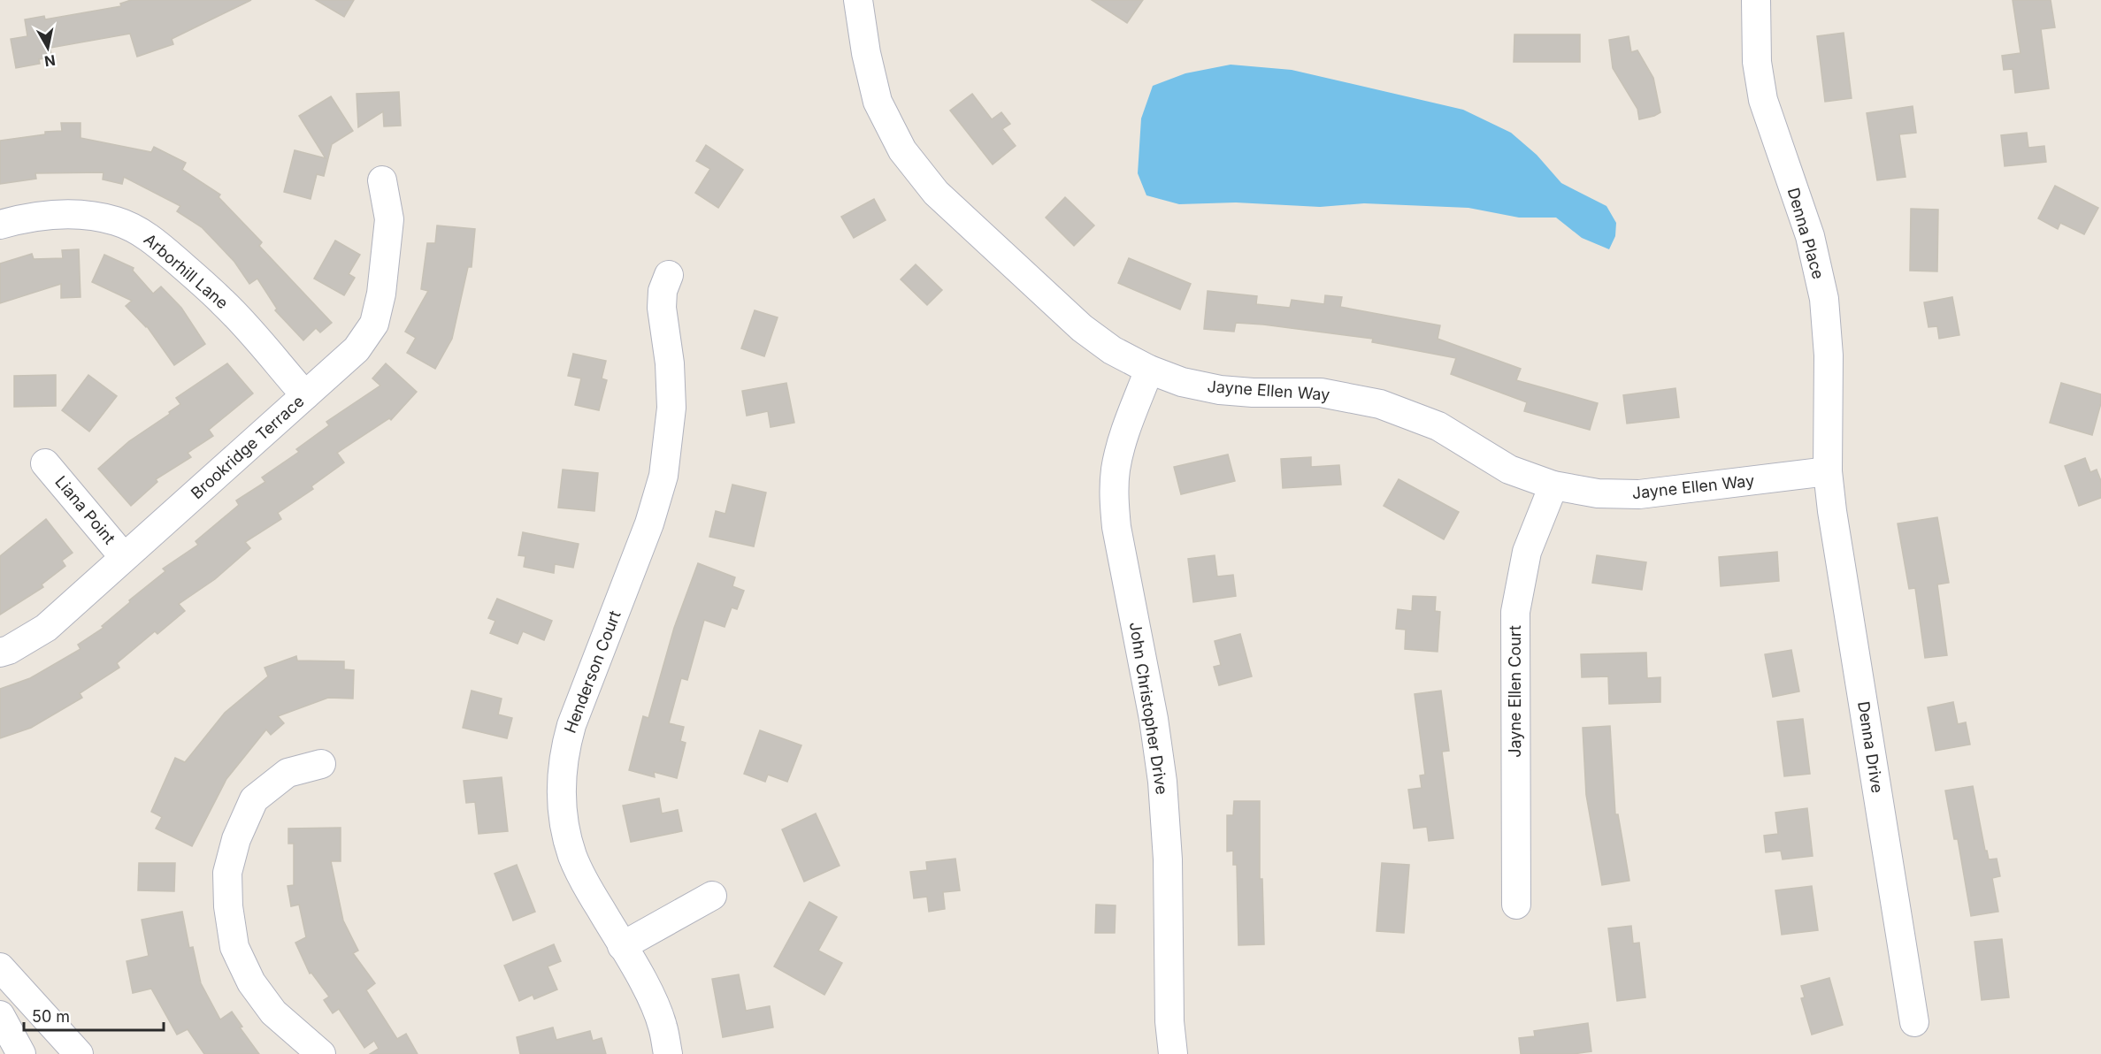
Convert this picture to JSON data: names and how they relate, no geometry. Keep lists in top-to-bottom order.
{
  "streets": {
    "street": [
      "Denna Place",
      "Arborhill Lane",
      "Jayne Ellen Way",
      "Brookridge Terrace",
      "Liana Point",
      "Henderson Court",
      "Jayne Ellen Court",
      "John Christopher Drive",
      "Denna Drive"
    ]
  },
  "crossings": [
    ["Denna Place", "Jayne Ellen Way"],
    ["Denna Place", "Denna Drive"],
    ["Arborhill Lane", "Brookridge Terrace"],
    ["Jayne Ellen Way", "Jayne Ellen Court"],
    ["Jayne Ellen Way", "John Christopher Drive"],
    ["Jayne Ellen Way", "Denna Drive"],
    ["Brookridge Terrace", "Liana Point"]
  ],
  "scale_bar": "50 m",
  "north": "bottom"
}
